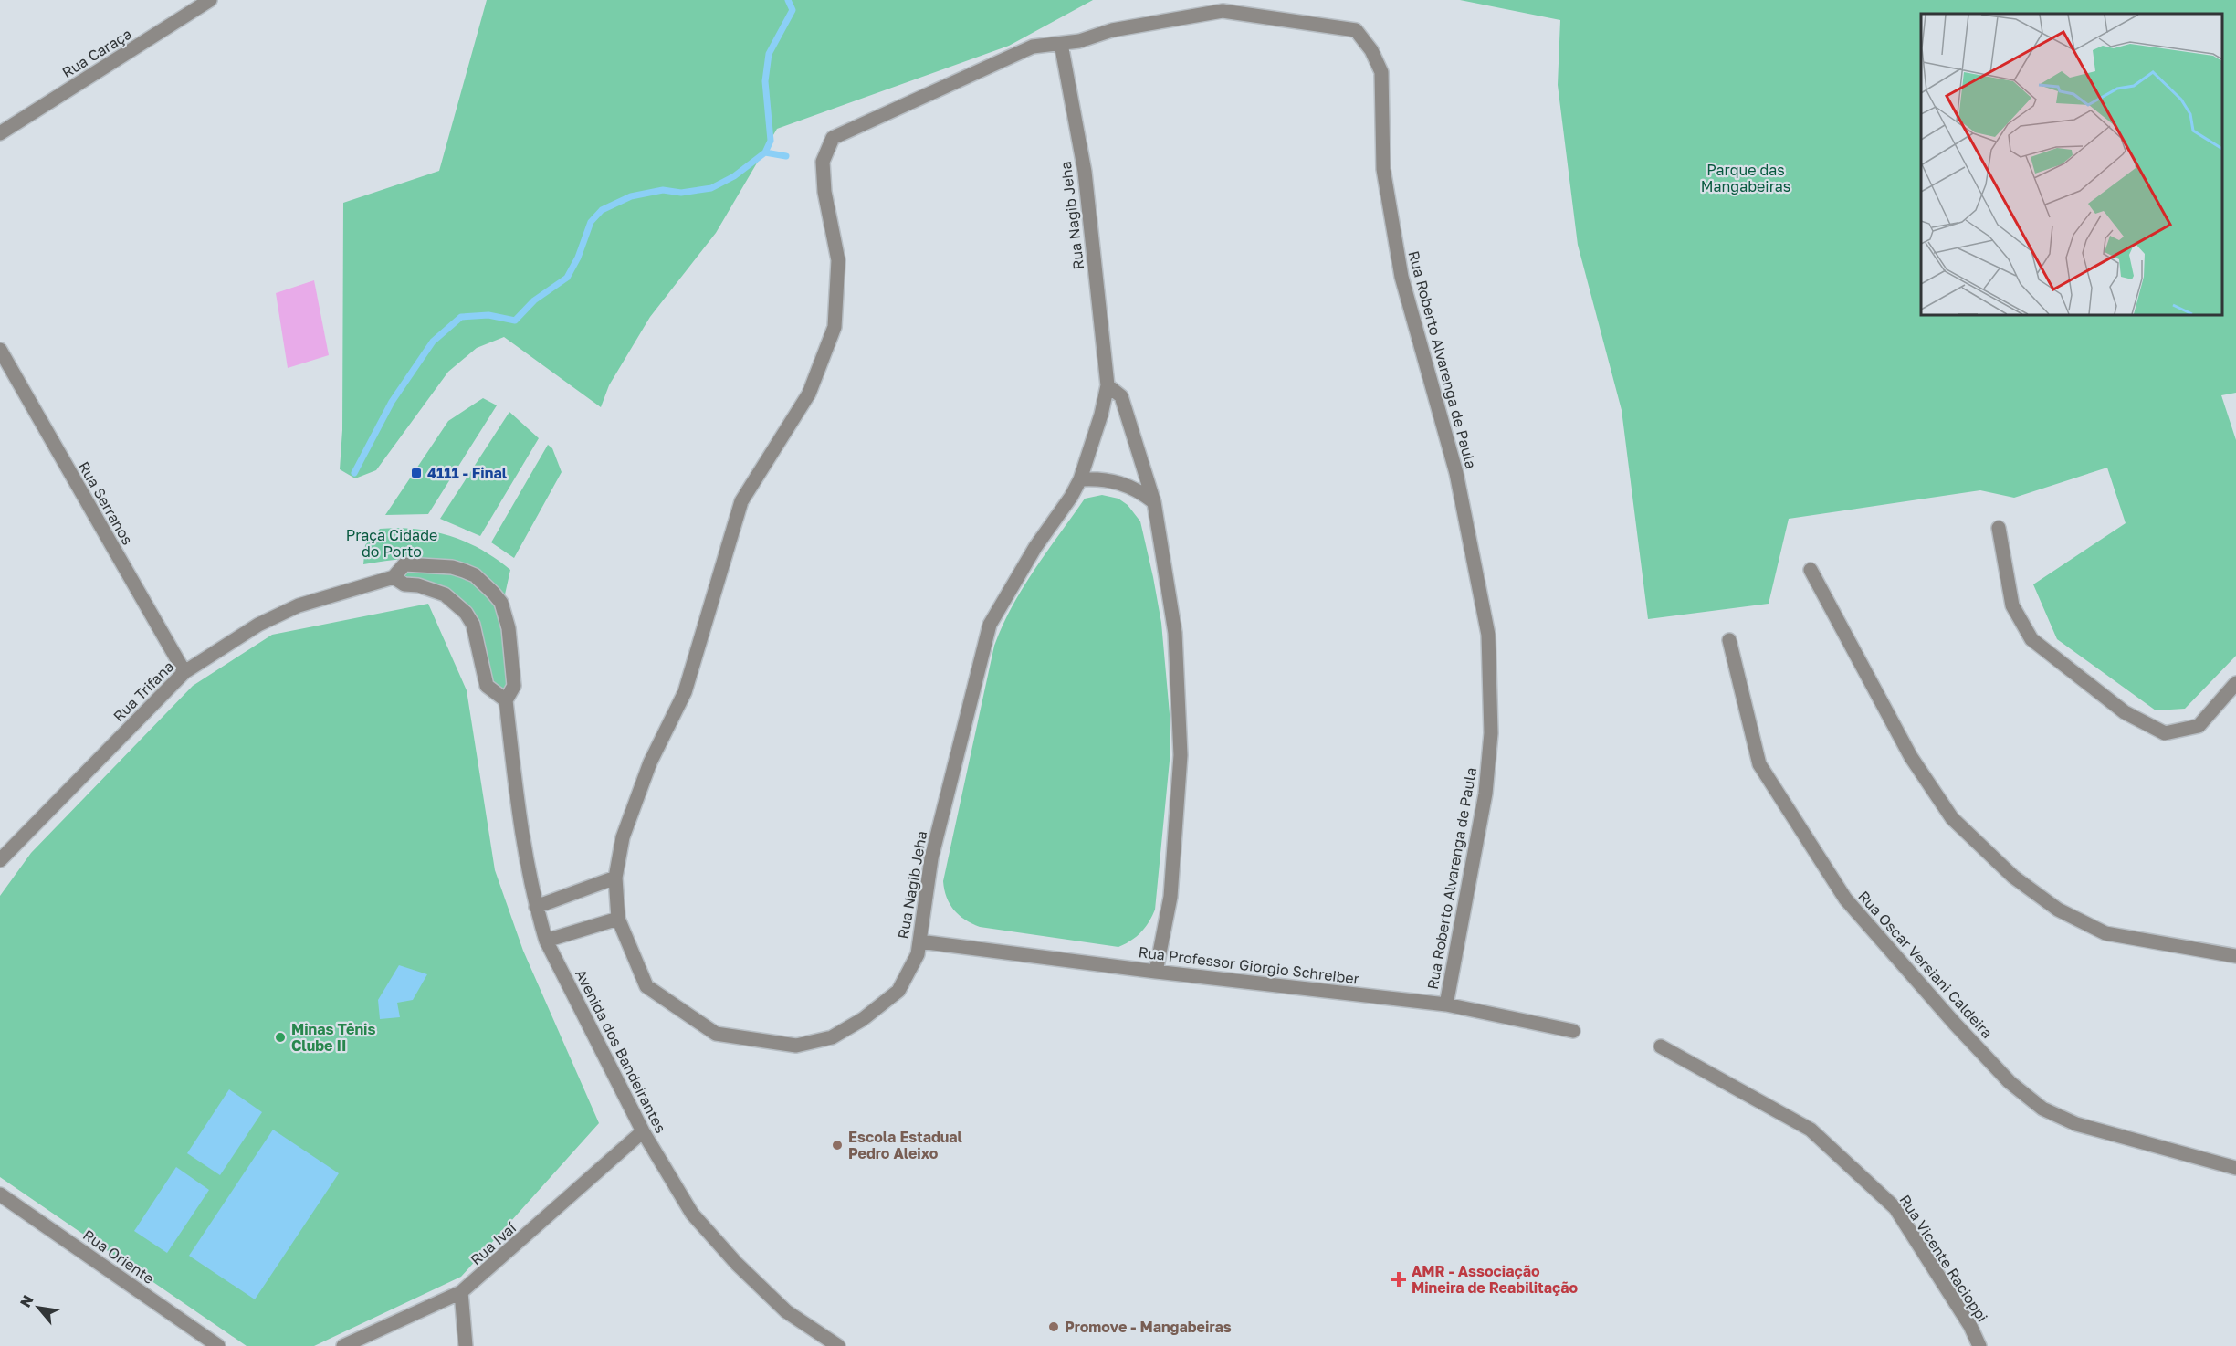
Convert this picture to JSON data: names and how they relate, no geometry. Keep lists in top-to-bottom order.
{
  "streets": {
    "street": [
      "Rua Caraça",
      "Rua Nagib Jeha",
      "Rua Roberto Alvarenga de Paula",
      "Rua Serranos",
      "Rua Trifana",
      "Rua Oscar Versiani Caldeira",
      "Rua Professor Giorgio Schreiber",
      "Avenida dos Bandeirantes",
      "Rua Ivaí",
      "Rua Oriente",
      "Rua Vicente Racioppi"
    ]
  },
  "crossings": [
    ["Rua Nagib Jeha", "Rua Roberto Alvarenga de Paula"],
    ["Rua Nagib Jeha", "Rua Professor Giorgio Schreiber"],
    ["Rua Roberto Alvarenga de Paula", "Rua Professor Giorgio Schreiber"],
    ["Rua Serranos", "Rua Trifana"],
    ["Rua Trifana", "Avenida dos Bandeirantes"],
    ["Avenida dos Bandeirantes", "Rua Ivaí"]
  ],
  "parks": ["Parque das Mangabeiras", "Praça Cidade do Porto"],
  "places": {
    "transit": ["4111 - Final"],
    "other": ["Minas Tênis Clube II", "Escola Estadual Pedro Aleixo", "Promove - Mangabeiras"],
    "health": ["AMR - Associação Mineira de Reabilitação"]
  },
  "north": "top left"
}
